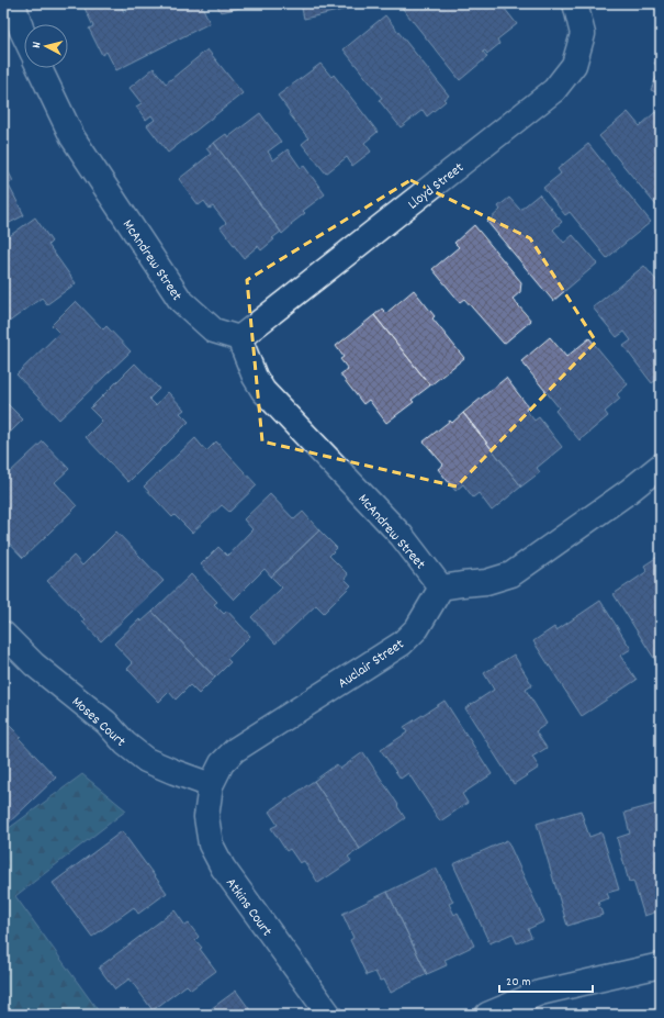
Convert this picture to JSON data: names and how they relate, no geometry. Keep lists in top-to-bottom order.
{
  "streets": {
    "street": [
      "Lloyd Street",
      "McAndrew Street",
      "Auclair Street",
      "Moses Court",
      "Atkins Court"
    ]
  },
  "crossings": [
    ["Lloyd Street", "McAndrew Street"],
    ["McAndrew Street", "Auclair Street"],
    ["Auclair Street", "Moses Court"],
    ["Auclair Street", "Atkins Court"],
    ["Moses Court", "Atkins Court"]
  ],
  "scale_bar": "20 m",
  "north": "left"
}
